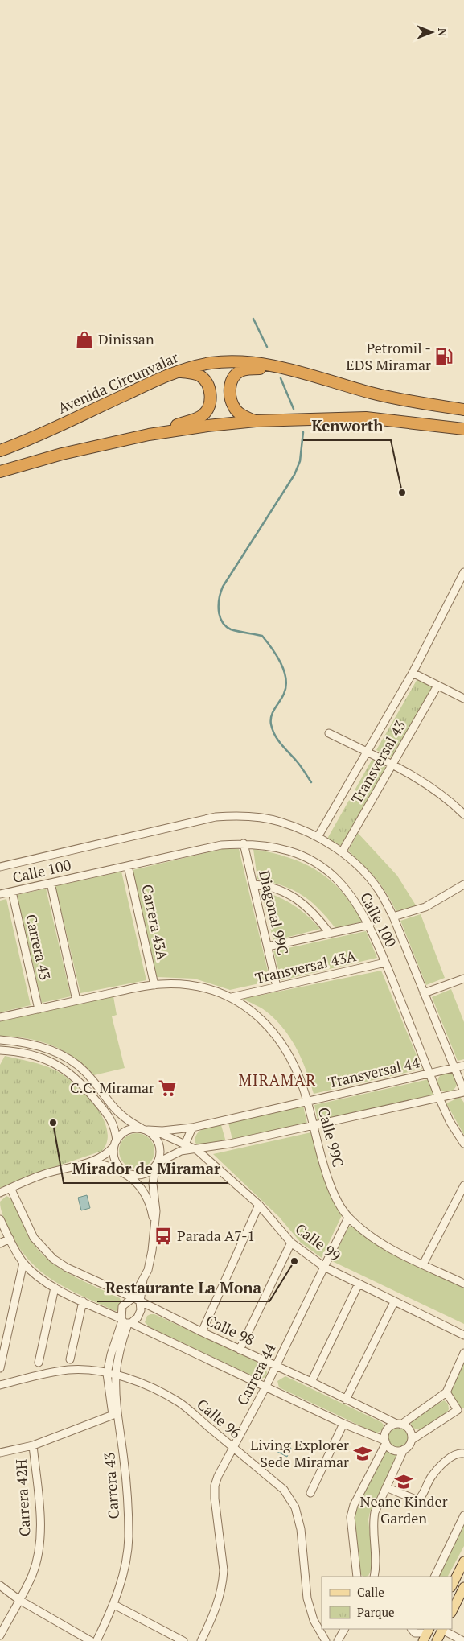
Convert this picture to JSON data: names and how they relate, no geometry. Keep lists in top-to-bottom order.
{
  "streets": {
    "highway": ["Avenida Circunvalar"],
    "street": [
      "Transversal 43",
      "Calle 100",
      "Diagonal 99C",
      "Carrera 43A",
      "Carrera 43",
      "Transversal 43A",
      "Transversal 44",
      "Calle 99C",
      "Calle 99",
      "Calle 98",
      "Carrera 44",
      "Calle 96",
      "Carrera 42H"
    ]
  },
  "crossings": [
    ["Transversal 43", "Calle 100"],
    ["Calle 100", "Diagonal 99C"],
    ["Calle 100", "Carrera 43A"],
    ["Calle 100", "Carrera 43"],
    ["Calle 100", "Transversal 43A"],
    ["Calle 100", "Transversal 44"],
    ["Diagonal 99C", "Transversal 43A"],
    ["Carrera 43A", "Calle 99C"],
    ["Carrera 43", "Calle 99C"],
    ["Carrera 43", "Calle 96"],
    ["Transversal 43A", "Calle 99C"],
    ["Transversal 44", "Calle 99C"],
    ["Transversal 44", "Calle 99"],
    ["Calle 99C", "Carrera 44"],
    ["Calle 99", "Carrera 44"],
    ["Calle 98", "Carrera 44"],
    ["Carrera 44", "Calle 96"]
  ],
  "districts": ["MIRAMAR"],
  "places": {
    "shop": ["Dinissan"],
    "fuel station": ["Petromil - EDS Miramar"],
    "other": ["Kenworth", "Mirador de Miramar", "Restaurante La Mona"],
    "supermarket": ["C.C. Miramar"],
    "bus stop": ["Parada A7-1"],
    "school or university": ["Living Explorer Sede Miramar", "Neane Kinder Garden"]
  },
  "legend": ["Calle", "Parque"],
  "north": "right"
}
